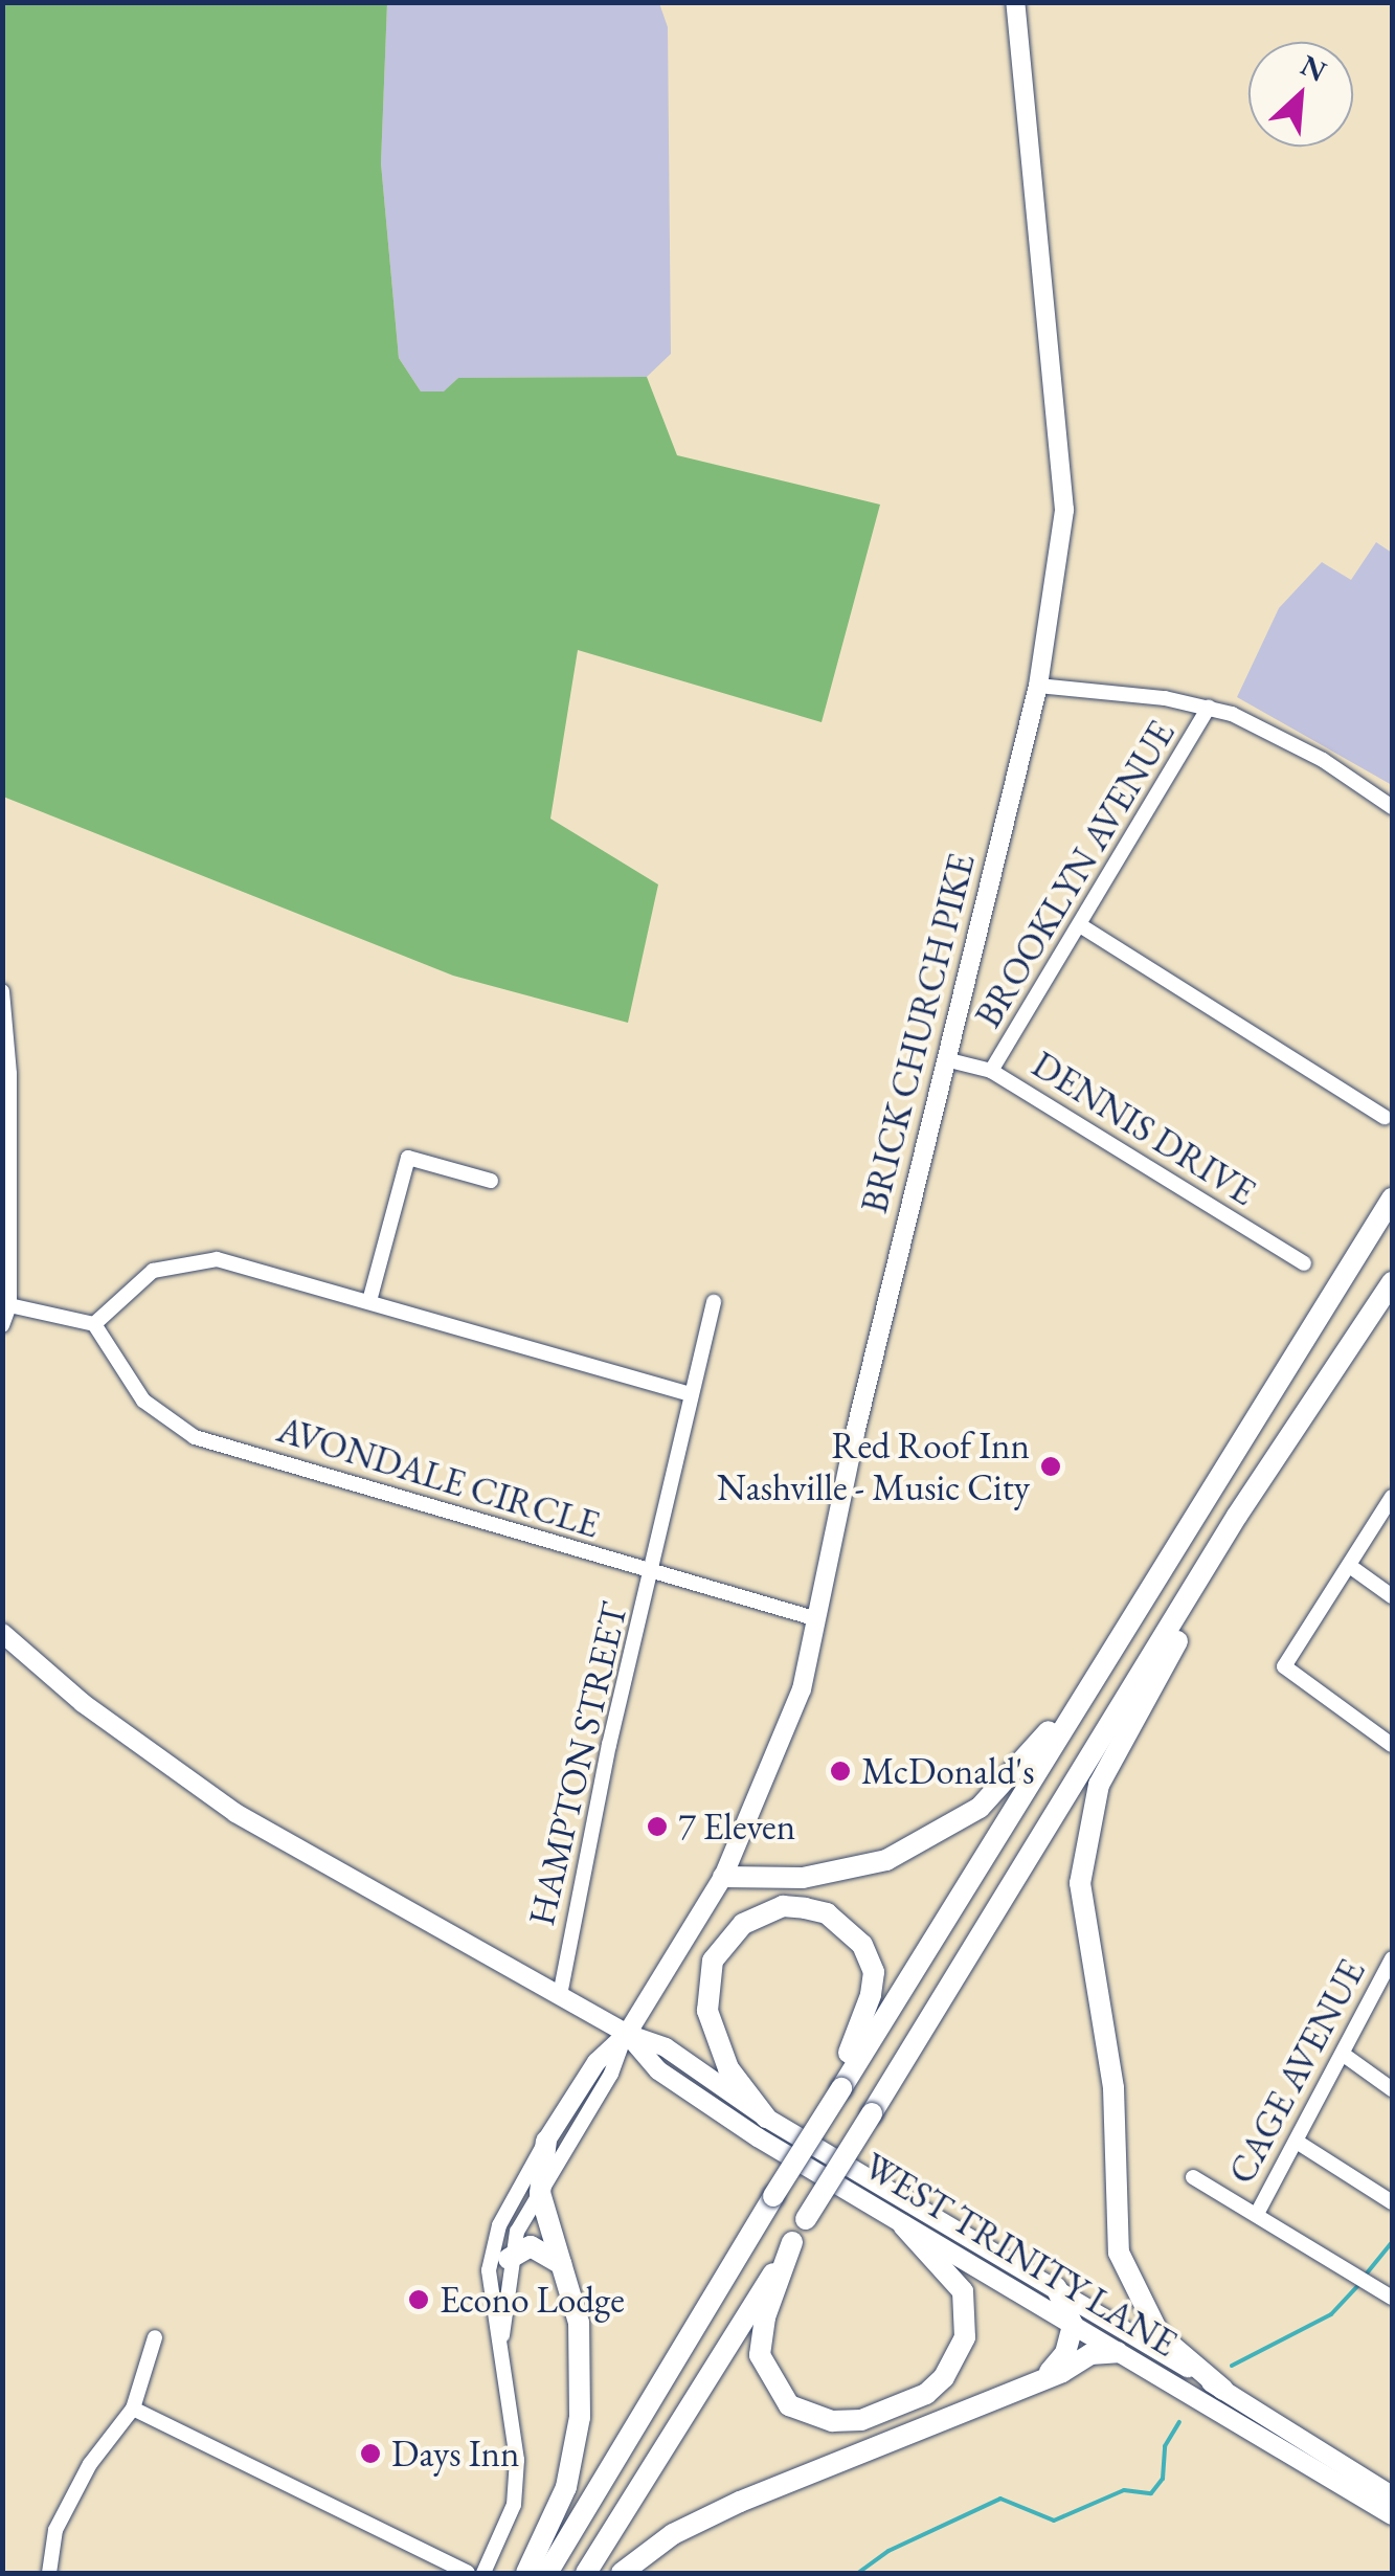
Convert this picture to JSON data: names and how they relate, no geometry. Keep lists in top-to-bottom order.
{
  "streets": {
    "main road": ["BRICK CHURCH PIKE", "WEST TRINITY LANE"],
    "street": [
      "BROOKLYN AVENUE",
      "DENNIS DRIVE",
      "AVONDALE CIRCLE",
      "HAMPTON STREET",
      "CAGE AVENUE"
    ]
  },
  "crossings": [
    ["BROOKLYN AVENUE", "DENNIS DRIVE"],
    ["BRICK CHURCH PIKE", "DENNIS DRIVE"],
    ["BRICK CHURCH PIKE", "AVONDALE CIRCLE"],
    ["BRICK CHURCH PIKE", "WEST TRINITY LANE"],
    ["AVONDALE CIRCLE", "HAMPTON STREET"],
    ["HAMPTON STREET", "WEST TRINITY LANE"]
  ],
  "places": [
    "Red Roof Inn Nashville - Music City",
    "McDonald's",
    "7 Eleven",
    "Econo Lodge",
    "Days Inn"
  ],
  "north": "top right"
}
